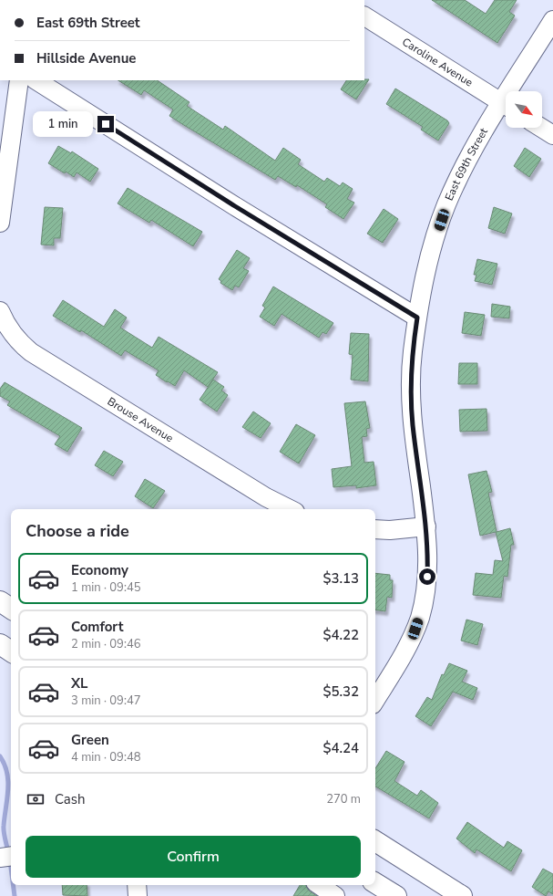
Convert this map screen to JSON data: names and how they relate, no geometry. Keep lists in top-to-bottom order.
{
  "streets": {
    "street": ["Caroline Avenue", "East 69th Street", "Brouse Avenue"]
  },
  "north": "bottom right",
  "page": {
    "banner": ["East 69th Street", "Hillside Avenue"],
    "bubble": "1 min",
    "heading": "Choose a ride",
    "list": [
      {
        "name": "Economy",
        "note": "1 min · 09:45",
        "value": "$3.13"
      },
      {
        "name": "Comfort",
        "note": "2 min · 09:46",
        "value": "$4.22"
      },
      {
        "name": "XL",
        "note": "3 min · 09:47",
        "value": "$5.32"
      },
      {
        "name": "Green",
        "note": "4 min · 09:48",
        "value": "$4.24"
      }
    ],
    "pay": ["Cash", "270 m"],
    "buttons": "Confirm"
  }
}
